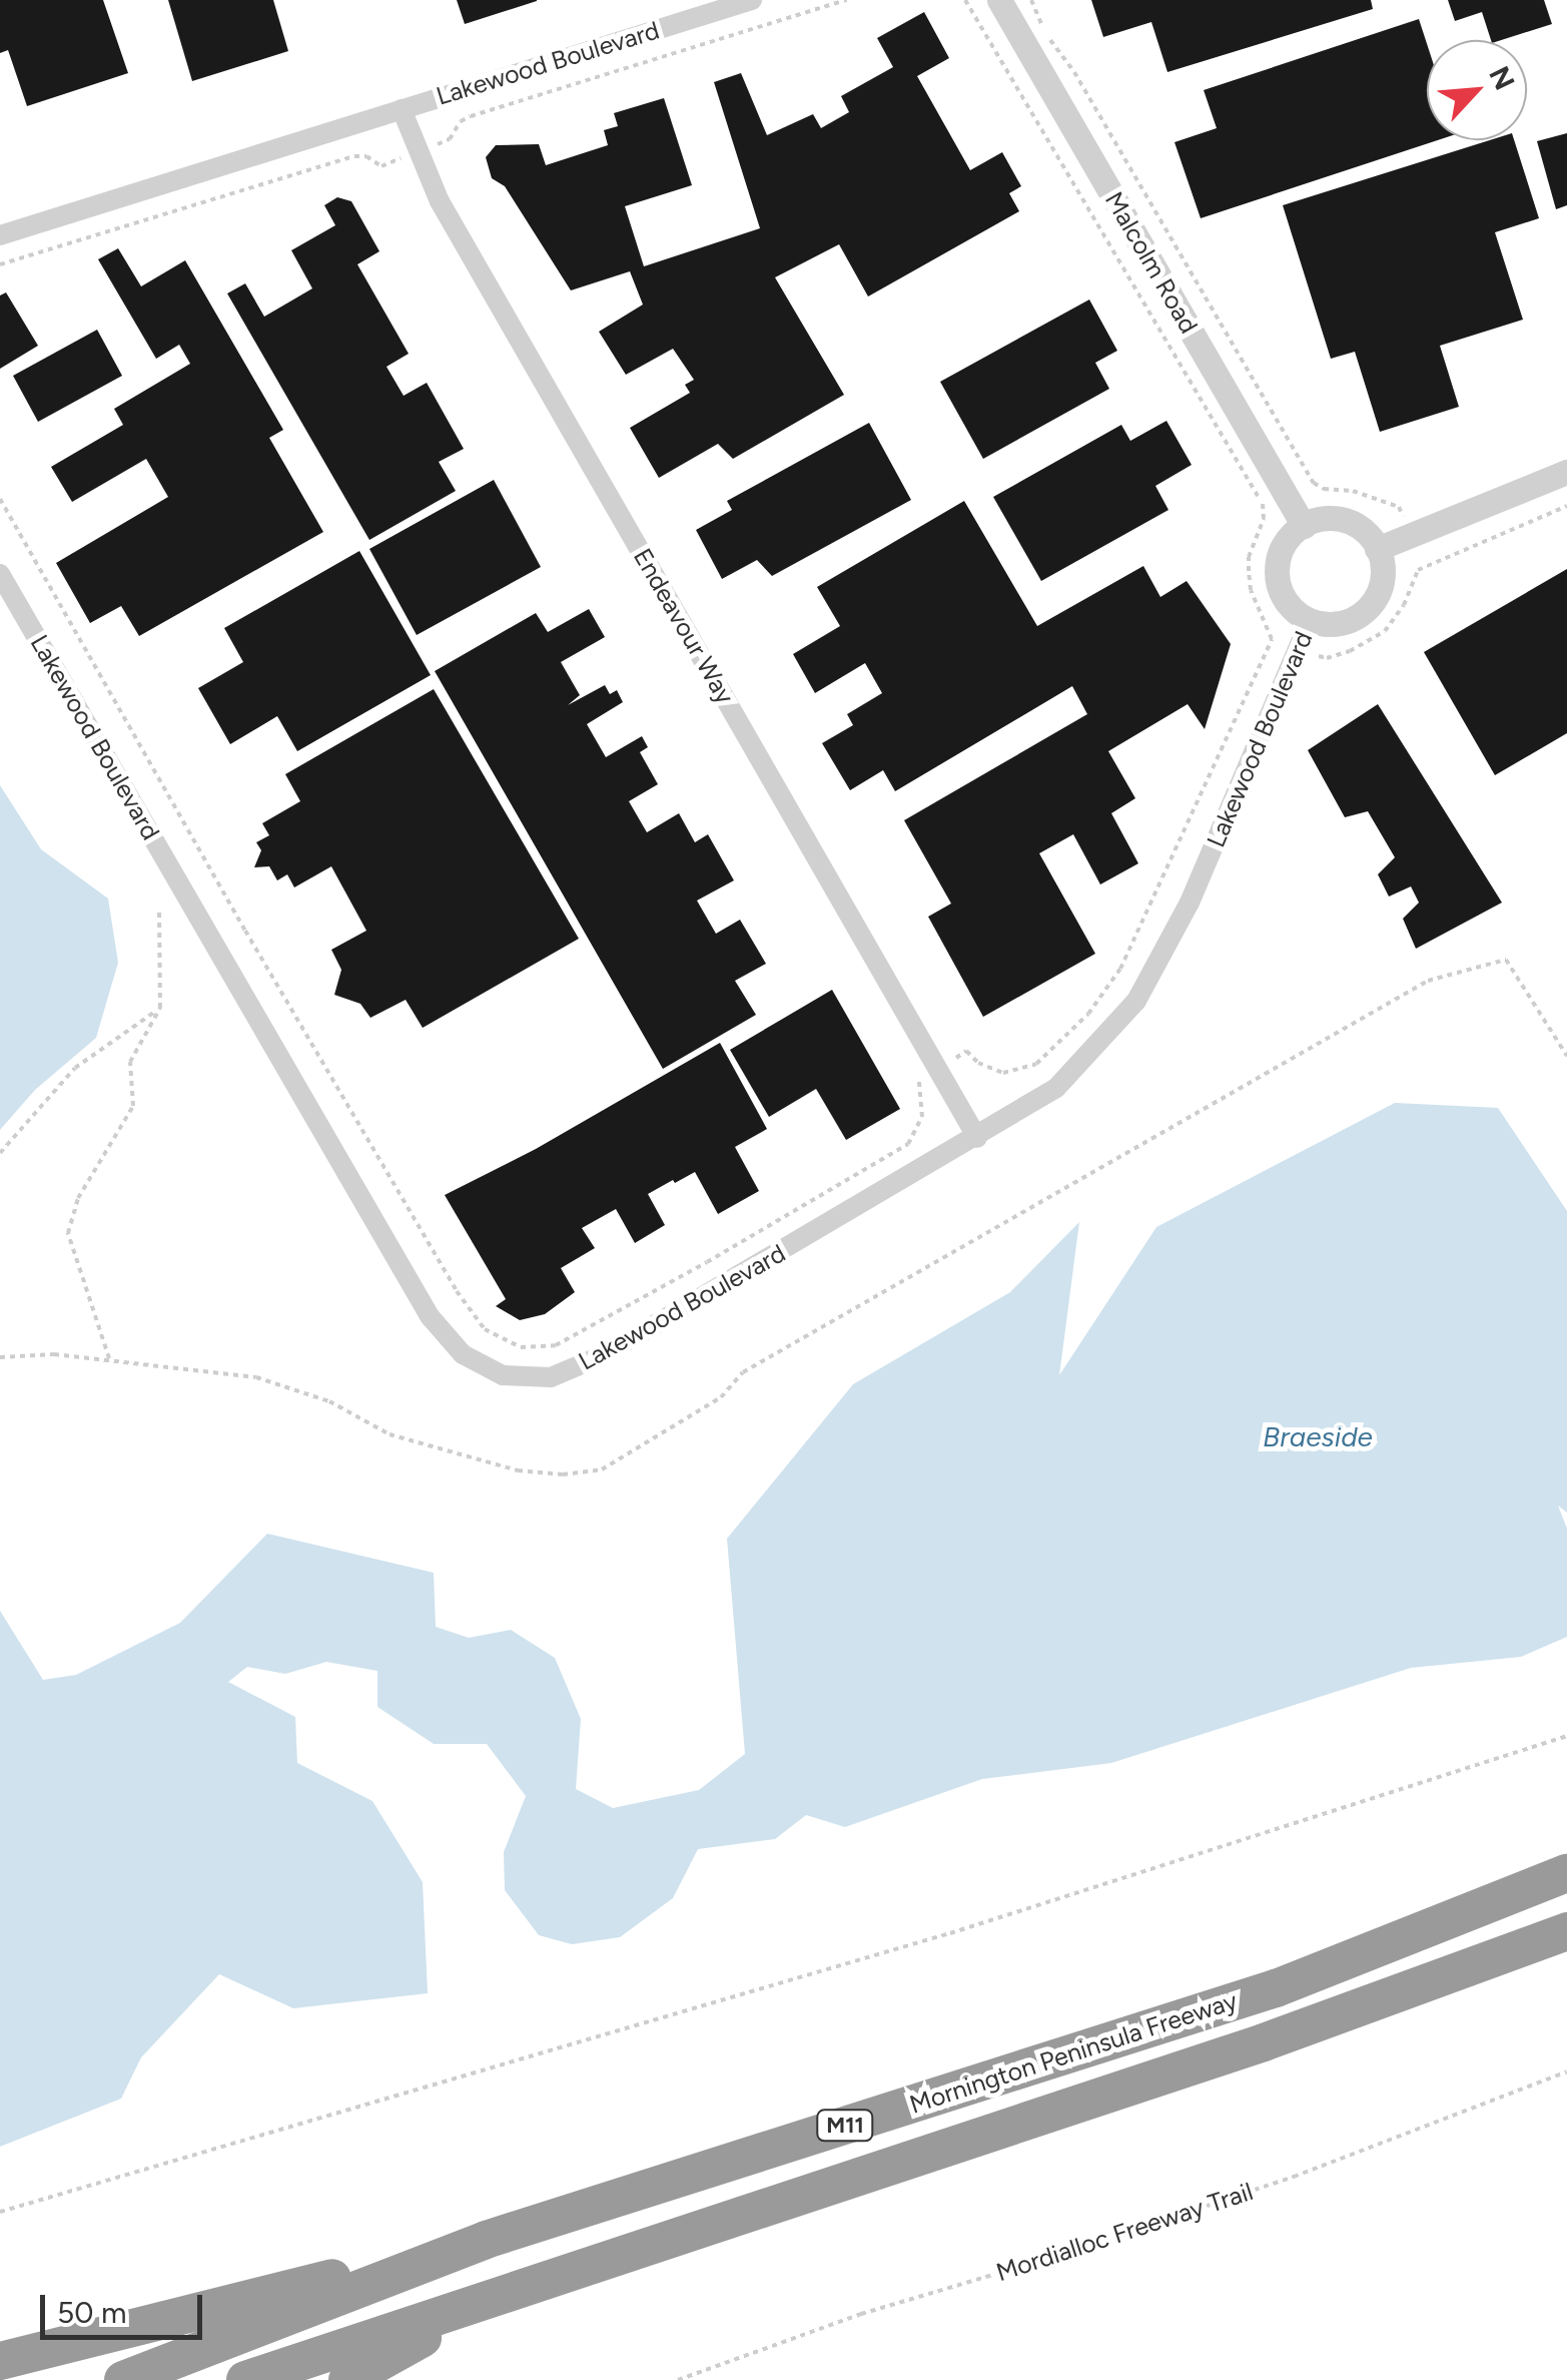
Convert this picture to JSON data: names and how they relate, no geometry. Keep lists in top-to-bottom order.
{
  "streets": {
    "highway": ["Mornington Peninsula Freeway", "M11"],
    "street": ["Lakewood Boulevard", "Malcolm Road", "Endeavour Way"],
    "path": ["Mordialloc Freeway Trail"]
  },
  "crossings": [
    ["Lakewood Boulevard", "Malcolm Road"],
    ["Lakewood Boulevard", "Endeavour Way"]
  ],
  "water": ["Braeside"],
  "scale_bar": "50 m",
  "north": "top right"
}
